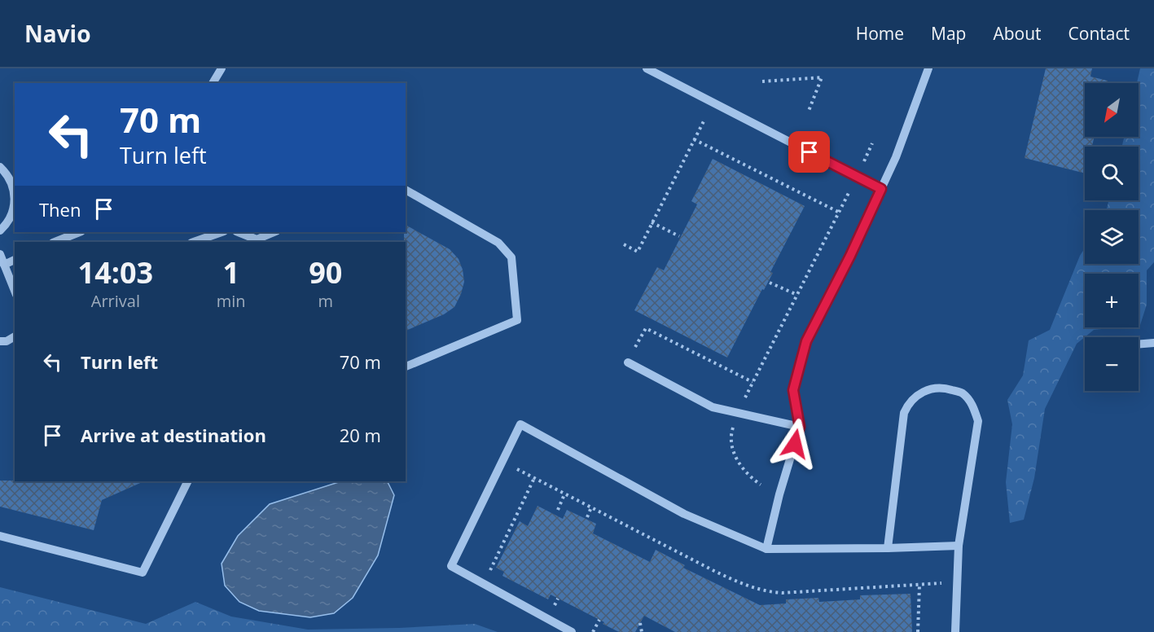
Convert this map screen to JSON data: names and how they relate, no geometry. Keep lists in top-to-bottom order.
{
  "north": "bottom left",
  "page": {
    "header": "Navio",
    "nav": [
      "Home",
      "Map",
      "About",
      "Contact"
    ],
    "map_buttons": ["+", "−"],
    "turn": ["70 m", "Turn left"],
    "then": "Then",
    "eta": [
      "14:03",
      "Arrival",
      "1",
      "min",
      "90",
      "m"
    ],
    "list": [
      {
        "name": "Turn left",
        "value": "70 m"
      },
      {
        "name": "Arrive at destination",
        "value": "20 m"
      }
    ]
  }
}
